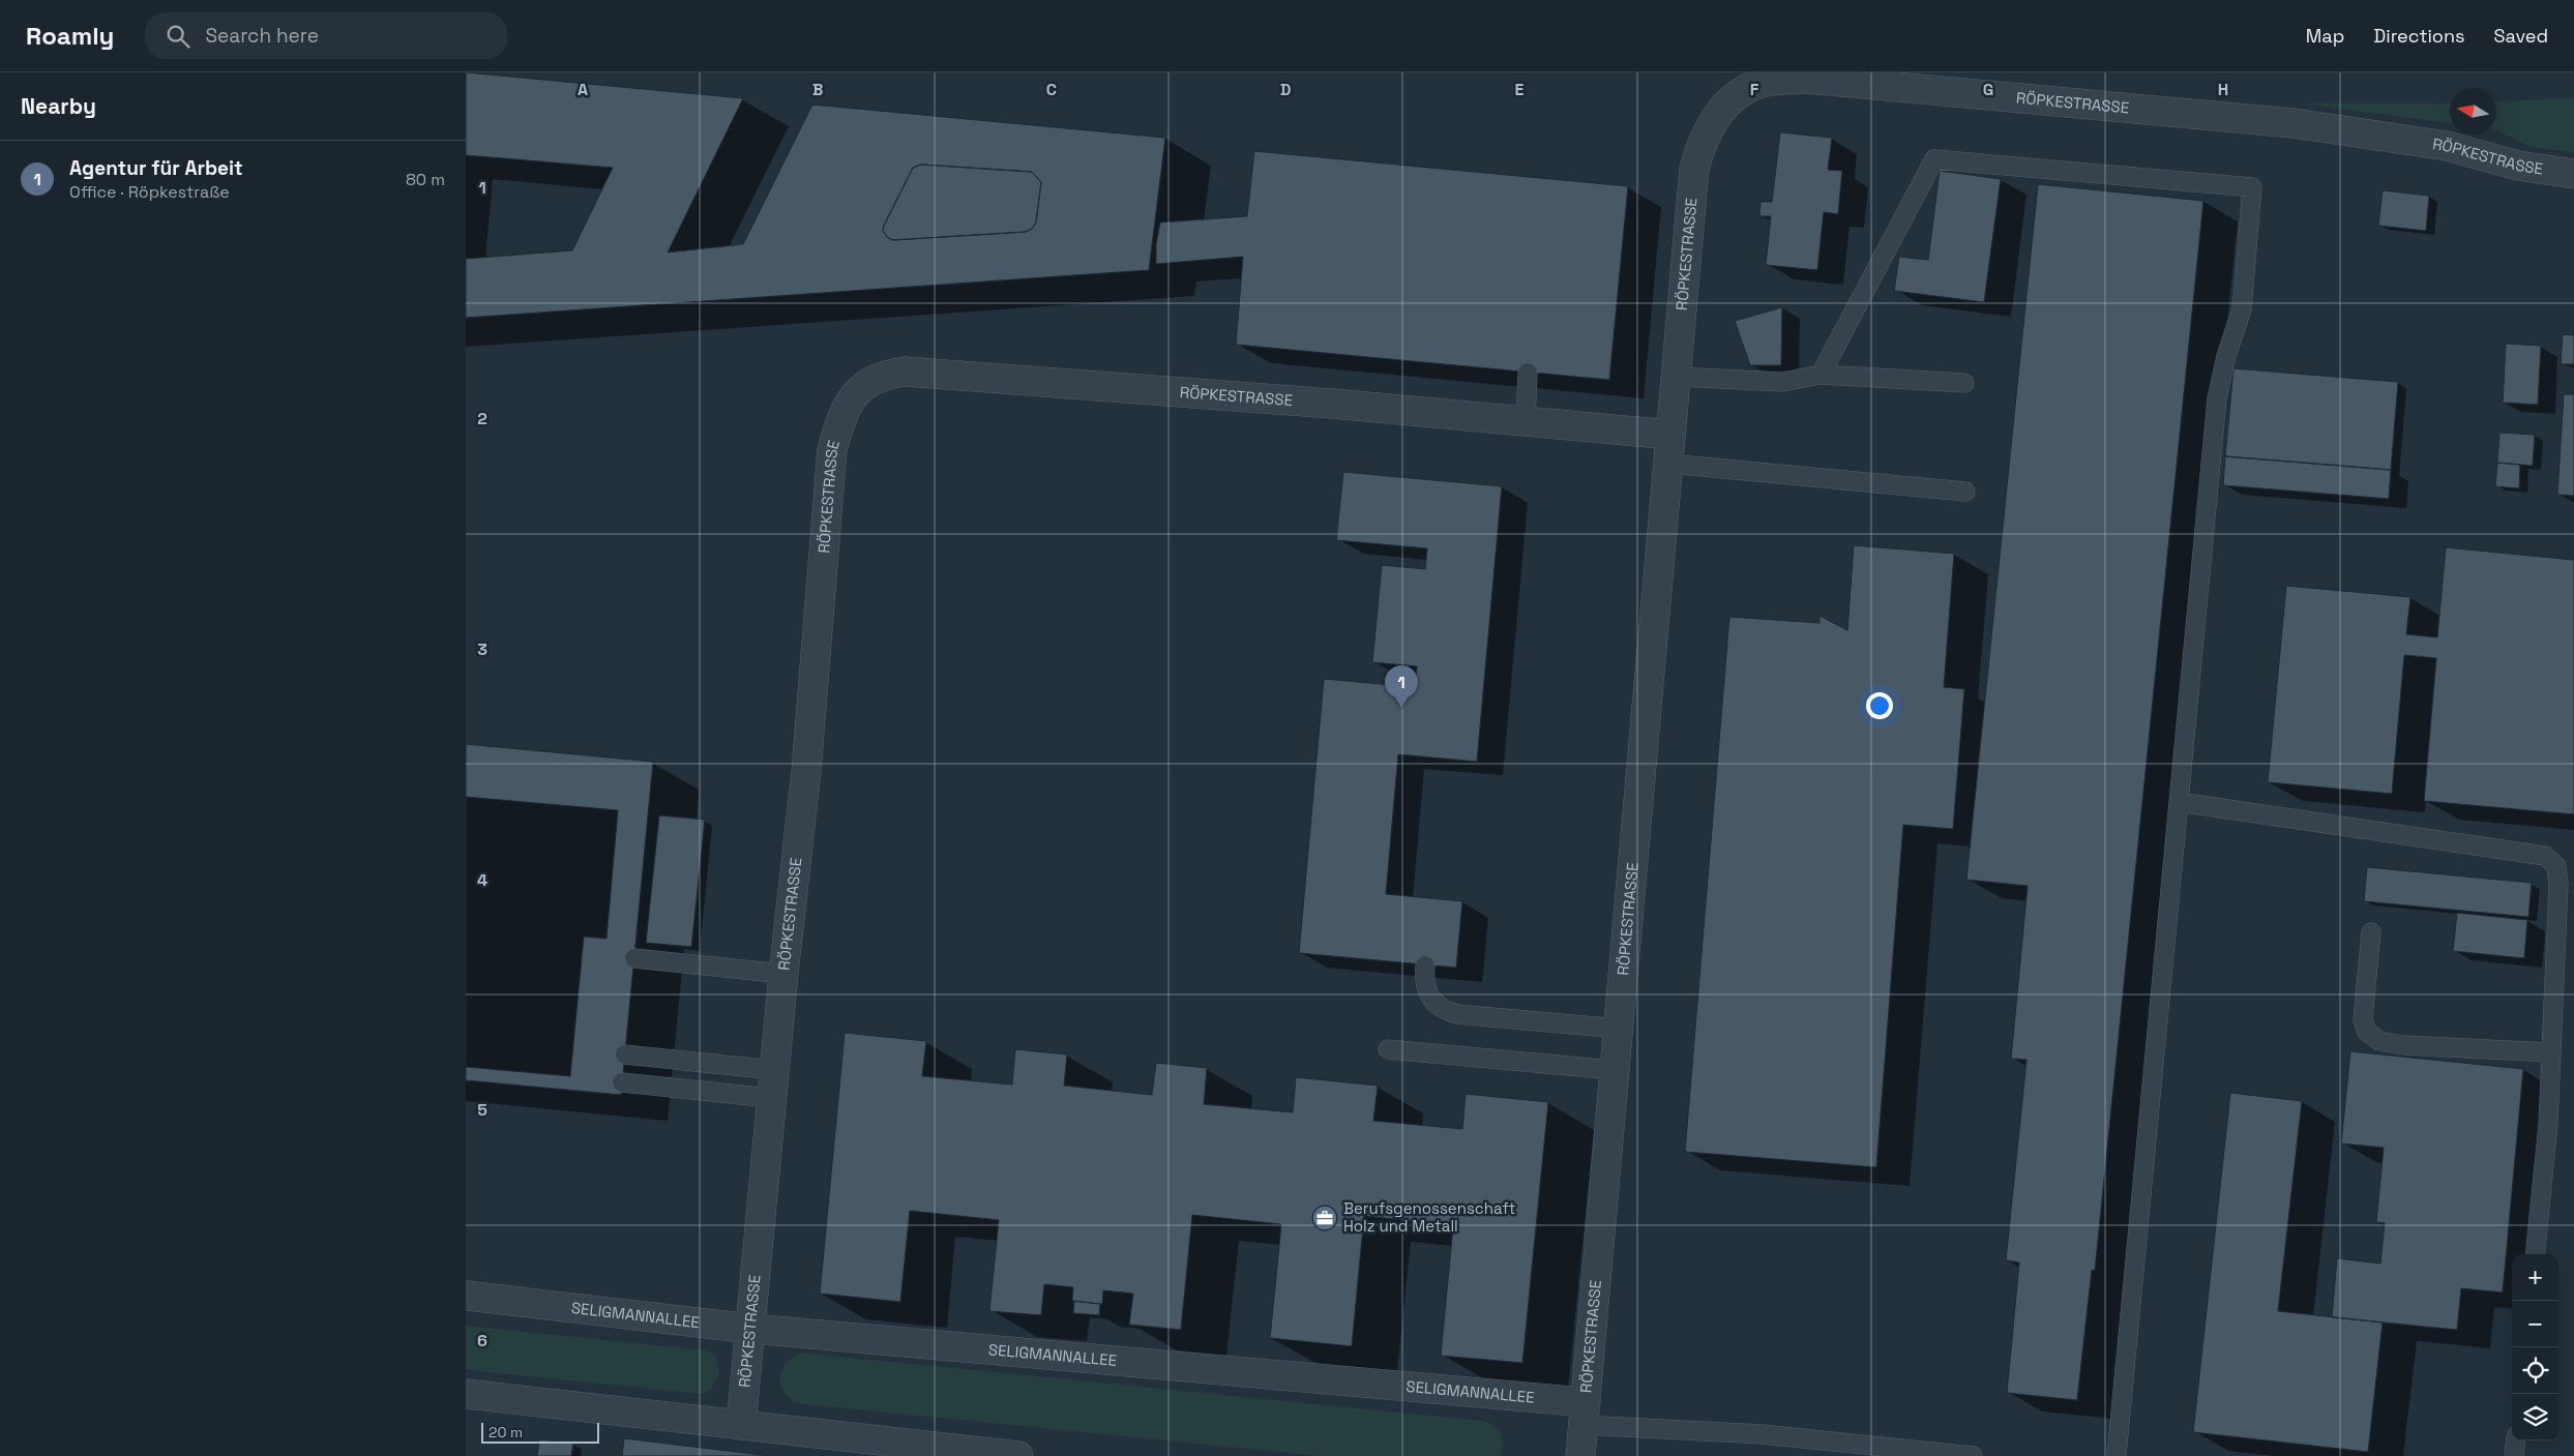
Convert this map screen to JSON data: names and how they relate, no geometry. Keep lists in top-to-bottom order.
{
  "streets": {
    "street": ["RÖPKESTRASSE", "SELIGMANNALLEE"]
  },
  "crossings": [
    ["RÖPKESTRASSE", "SELIGMANNALLEE"]
  ],
  "places": {
    "office": ["Berufsgenossenschaft Holz und Metall"]
  },
  "scale_bar": "20 m",
  "north": "left",
  "page": {
    "header": "Roamly",
    "search": "Search here",
    "nav": ["Map", "Directions", "Saved"],
    "heading": "Nearby",
    "list": [
      {
        "mark": "1",
        "name": "Agentur für Arbeit",
        "note": "Office · Röpkestraße",
        "value": "80 m"
      }
    ],
    "pins": "1",
    "map_buttons": ["+", "−"],
    "scale": "20 m"
  },
  "grid": {
    "columns": [
      "A",
      "B",
      "C",
      "D",
      "E",
      "F",
      "G",
      "H"
    ],
    "rows": [
      "1",
      "2",
      "3",
      "4",
      "5",
      "6"
    ]
  }
}
